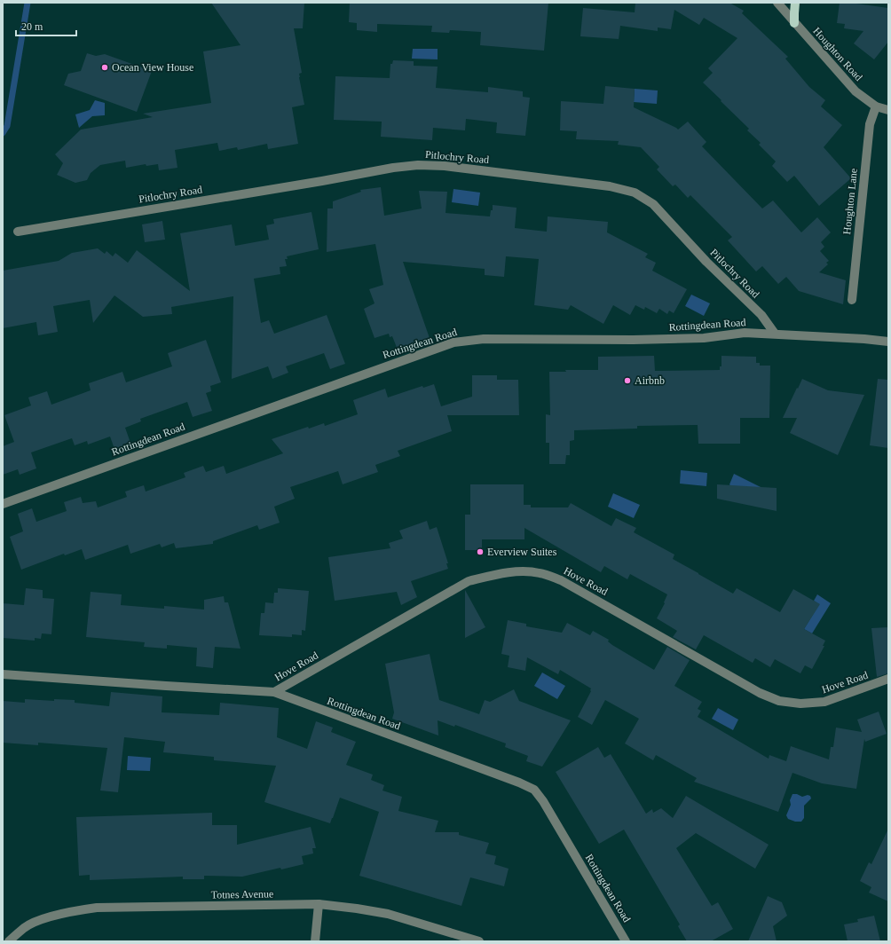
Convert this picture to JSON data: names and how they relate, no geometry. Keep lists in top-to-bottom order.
{
  "streets": {
    "street": [
      "Houghton Road",
      "Pitlochry Road",
      "Houghton Lane",
      "Rottingdean Road",
      "Hove Road",
      "Totnes Avenue"
    ]
  },
  "crossings": [
    ["Houghton Road", "Houghton Lane"],
    ["Pitlochry Road", "Rottingdean Road"],
    ["Rottingdean Road", "Hove Road"]
  ],
  "places": ["Ocean View House", "Airbnb", "Everview Suites"],
  "scale_bar": "20 m"
}
